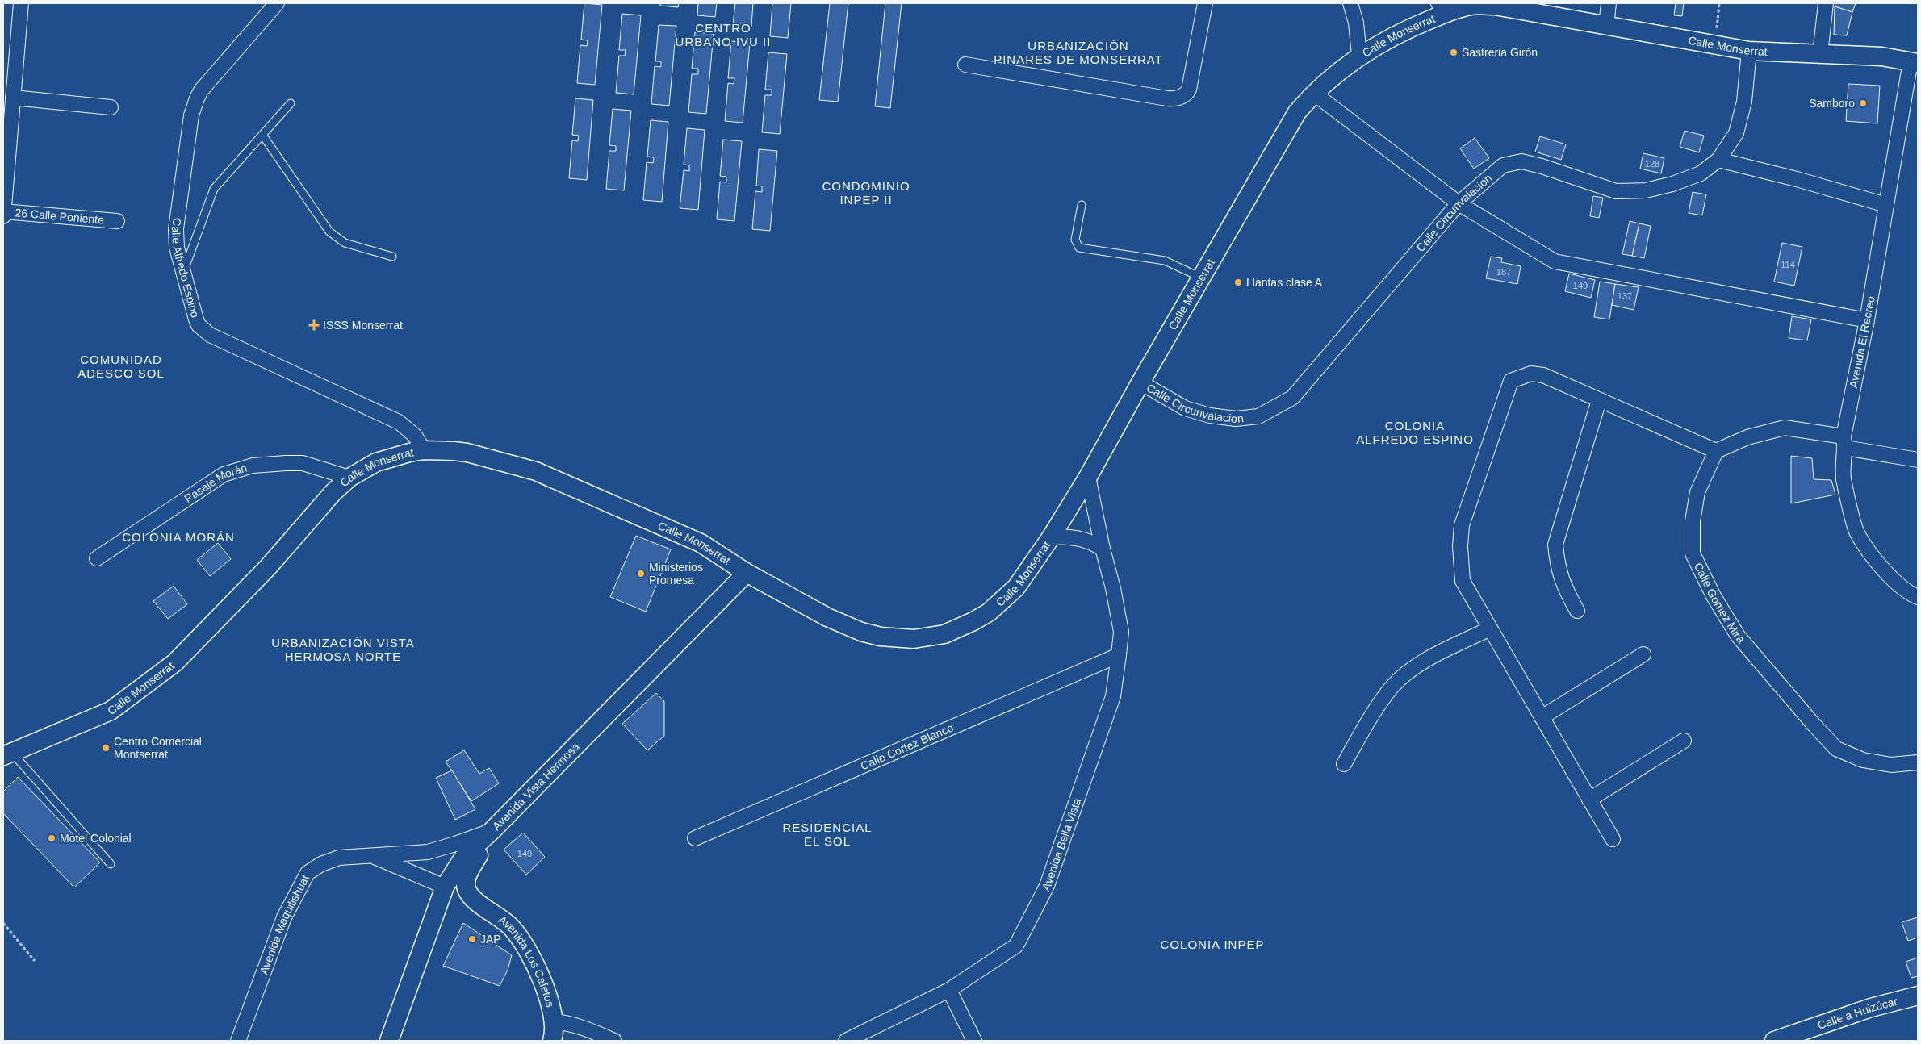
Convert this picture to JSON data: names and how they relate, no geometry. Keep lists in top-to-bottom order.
{
  "streets": {
    "street": [
      "Calle Monserrat",
      "Calle Circunvalacion",
      "26 Calle Poniente",
      "Calle Alfredo Espino",
      "Avenida El Recreo",
      "Pasaje Morán",
      "Calle Gomez Mira",
      "Calle Cortez Blanco",
      "Avenida Vista Hermosa",
      "Avenida Bella Vista",
      "Avenida Maquilishuat",
      "Avenida Los Cafetos",
      "Calle a Huizúcar"
    ]
  },
  "crossings": [
    ["Calle Monserrat", "Calle Circunvalacion"],
    ["Calle Monserrat", "Calle Alfredo Espino"],
    ["Calle Monserrat", "Avenida El Recreo"],
    ["Calle Monserrat", "Pasaje Morán"],
    ["Calle Monserrat", "Avenida Vista Hermosa"],
    ["Calle Monserrat", "Avenida Bella Vista"],
    ["Calle Cortez Blanco", "Avenida Bella Vista"],
    ["Avenida Vista Hermosa", "Avenida Maquilishuat"]
  ],
  "districts": [
    "CENTRO URBANO IVU II",
    "URBANIZACIÓN PINARES DE MONSERRAT",
    "CONDOMINIO INPEP II",
    "COMUNIDAD ADESCO SOL",
    "COLONIA ALFREDO ESPINO",
    "COLONIA MORÁN",
    "URBANIZACIÓN VISTA HERMOSA NORTE",
    "RESIDENCIAL EL SOL",
    "COLONIA INPEP"
  ],
  "places": {
    "other": [
      "Sastreria Girón",
      "Samboro",
      "Llantas clase A",
      "Ministerios Promesa",
      "Centro Comercial Montserrat",
      "Motel Colonial",
      "JAP"
    ],
    "health": ["ISSS Monserrat"]
  },
  "house_numbers": [
    "128",
    "114",
    "187",
    "149",
    "137",
    "149"
  ]
}
